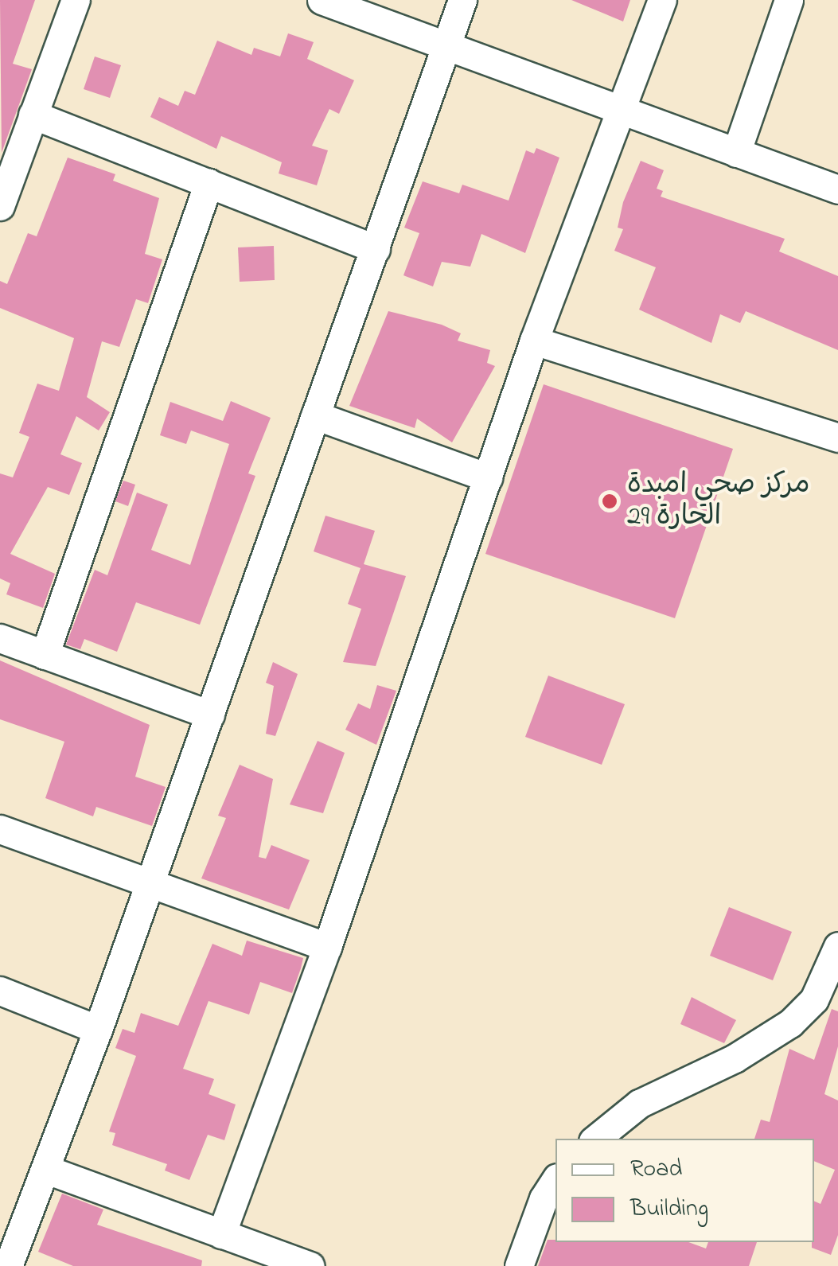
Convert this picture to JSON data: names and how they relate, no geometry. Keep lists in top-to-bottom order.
{
  "places": ["مركز صحي امبدة الحارة 29"],
  "legend": ["Road", "Building"]
}
